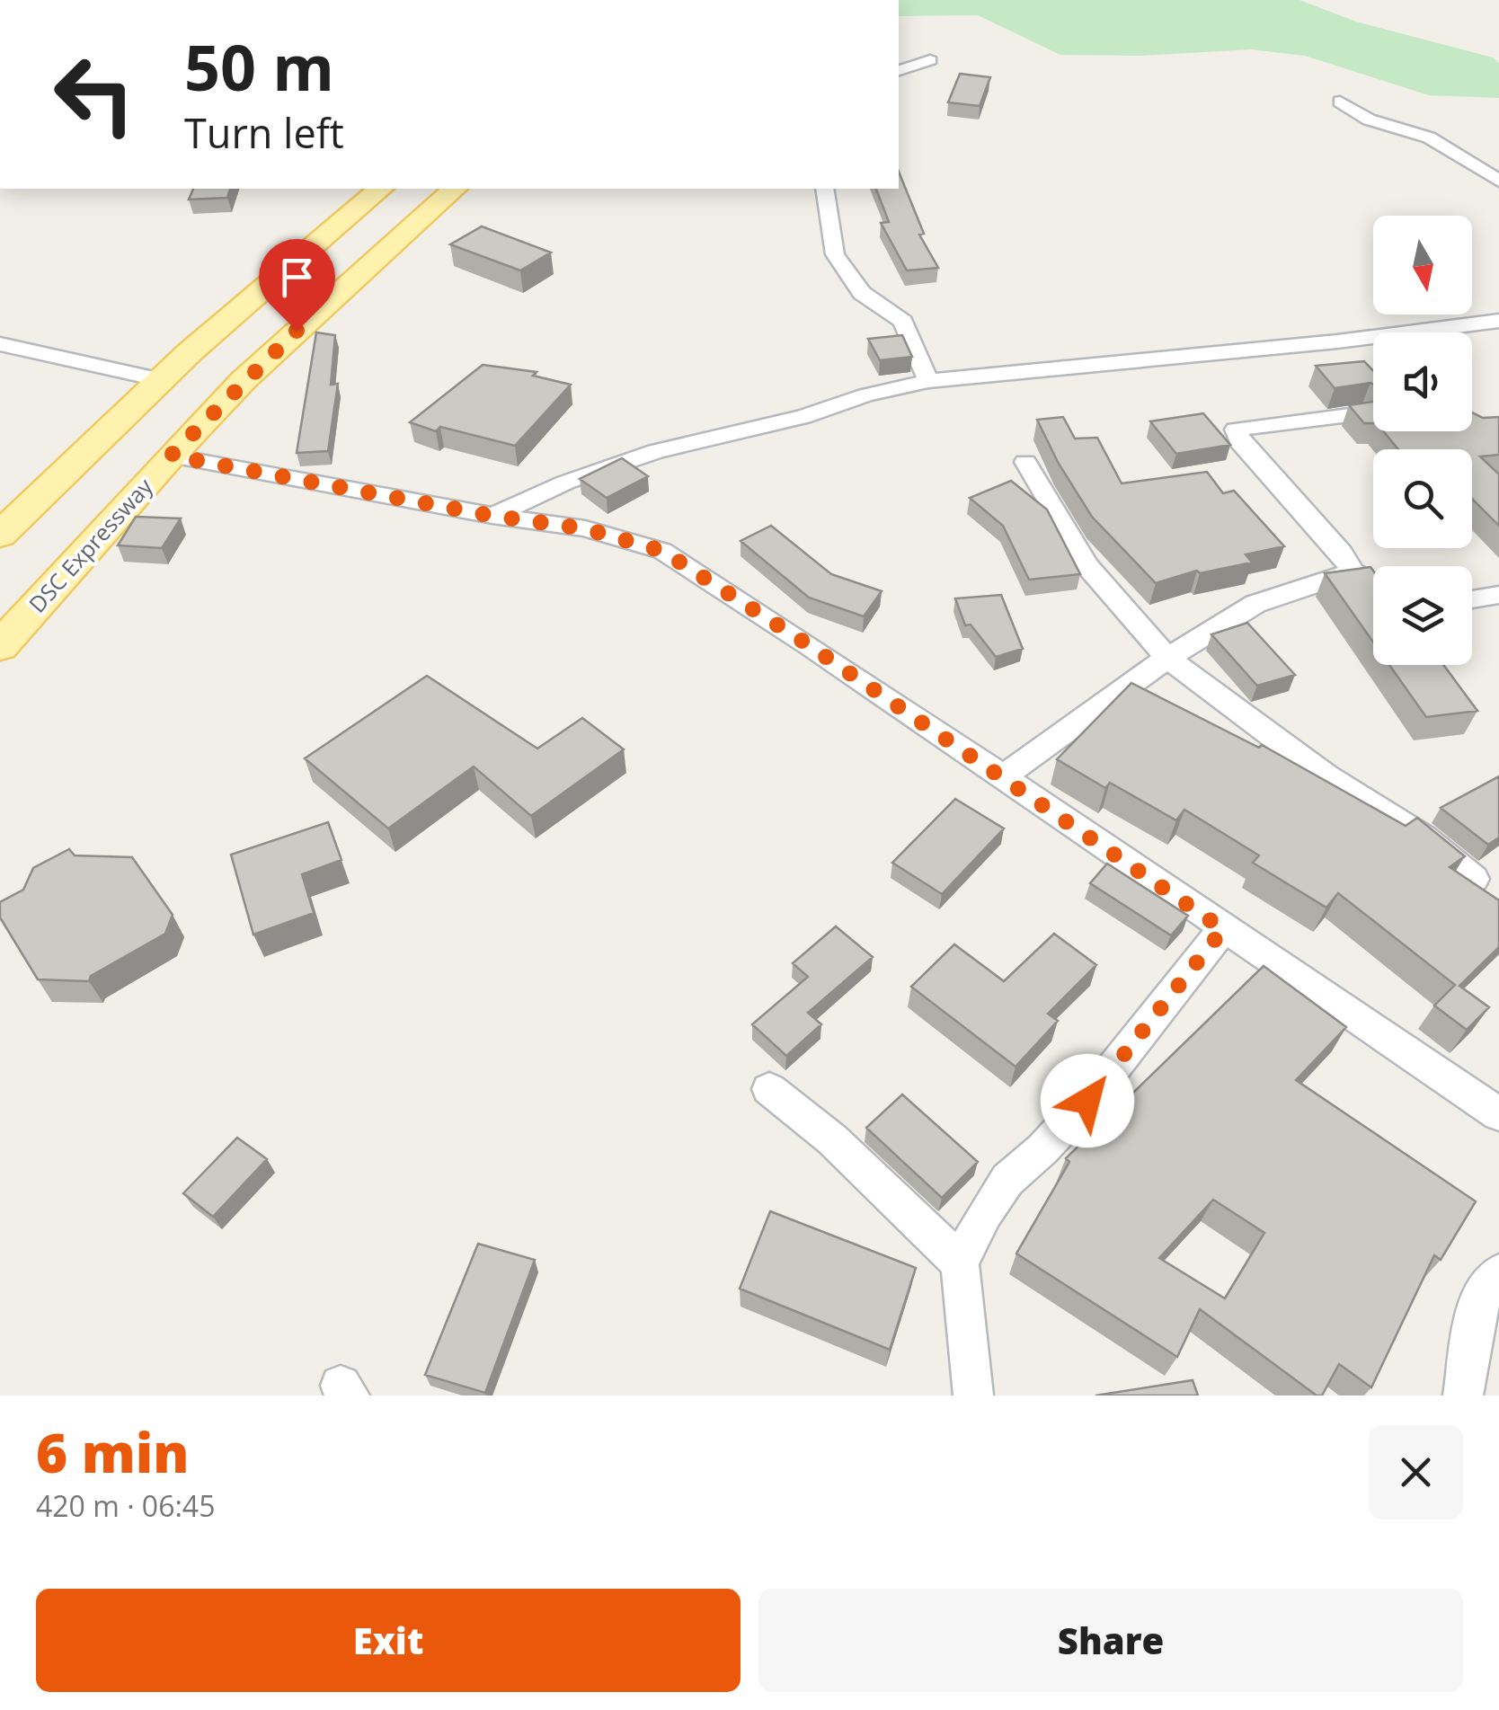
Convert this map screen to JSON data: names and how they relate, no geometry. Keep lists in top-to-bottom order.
{
  "streets": {
    "main road": ["DSC Expressway"]
  },
  "north": "bottom",
  "page": {
    "turn": ["50 m", "Turn left"],
    "heading": ["6 min", "420 m · 06:45"],
    "buttons": ["Exit", "Share"]
  }
}
